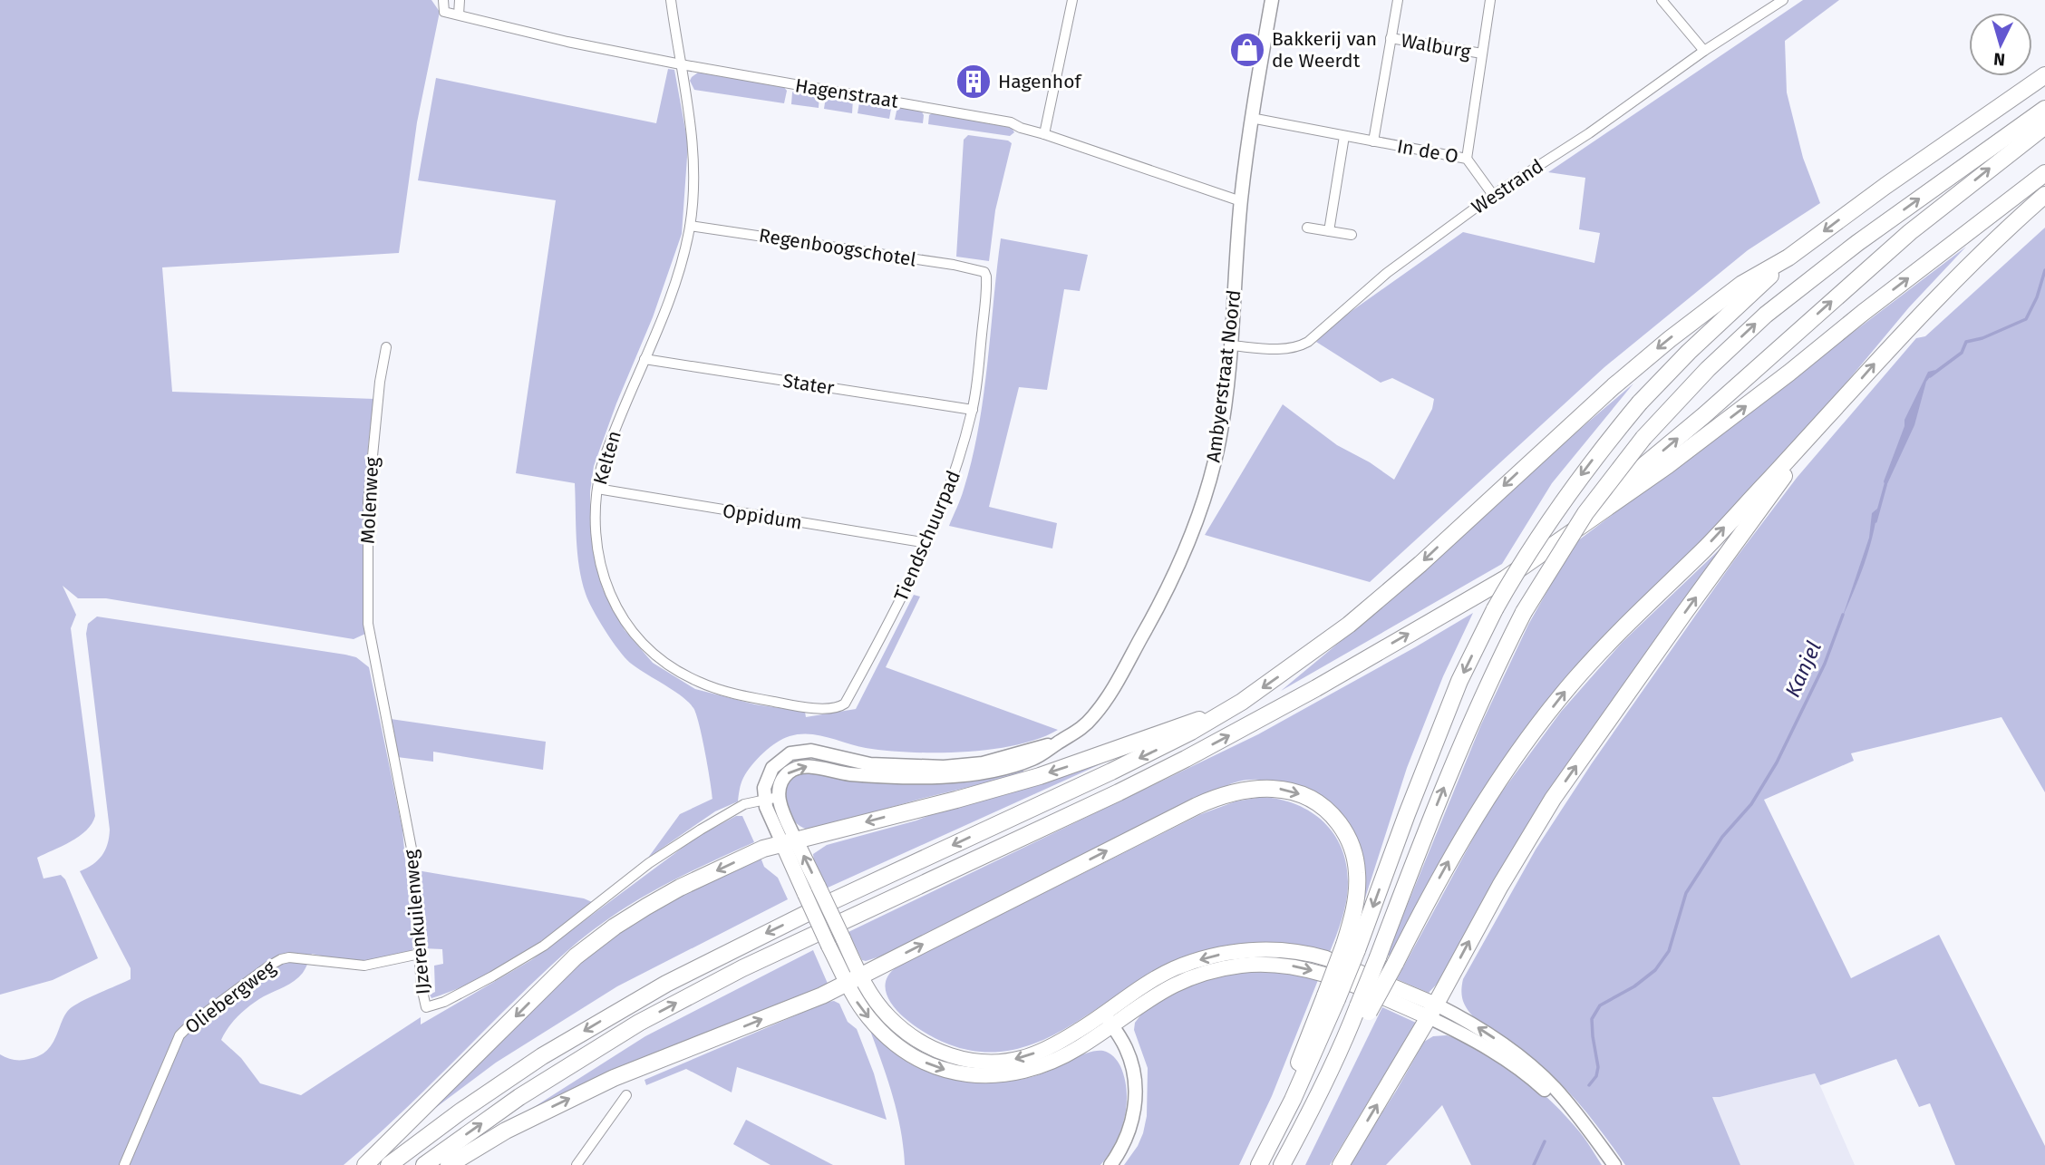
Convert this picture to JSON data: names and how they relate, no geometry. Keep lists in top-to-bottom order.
{
  "streets": {
    "street": [
      "Walburg",
      "Hagenstraat",
      "In de O",
      "Westrand",
      "Regenboogschotel",
      "Ambyerstraat Noord",
      "Stater",
      "Kelten",
      "Molenweg",
      "Oppidum",
      "Tiendschuurpad",
      "IJzerenkuilenweg",
      "Oliebergweg"
    ]
  },
  "crossings": [
    ["Hagenstraat", "Ambyerstraat Noord"],
    ["Hagenstraat", "Kelten"],
    ["In de O", "Westrand"],
    ["In de O", "Ambyerstraat Noord"],
    ["Westrand", "Ambyerstraat Noord"],
    ["Regenboogschotel", "Kelten"],
    ["Regenboogschotel", "Tiendschuurpad"],
    ["Ambyerstraat Noord", "IJzerenkuilenweg"],
    ["Stater", "Kelten"],
    ["Stater", "Tiendschuurpad"],
    ["Kelten", "Oppidum"],
    ["Kelten", "Tiendschuurpad"],
    ["Molenweg", "IJzerenkuilenweg"],
    ["Oppidum", "Tiendschuurpad"],
    ["IJzerenkuilenweg", "Oliebergweg"]
  ],
  "water": ["Kanjel"],
  "places": {
    "shop": ["Bakkerij van de Weerdt"],
    "building": ["Hagenhof"]
  },
  "north": "bottom"
}
